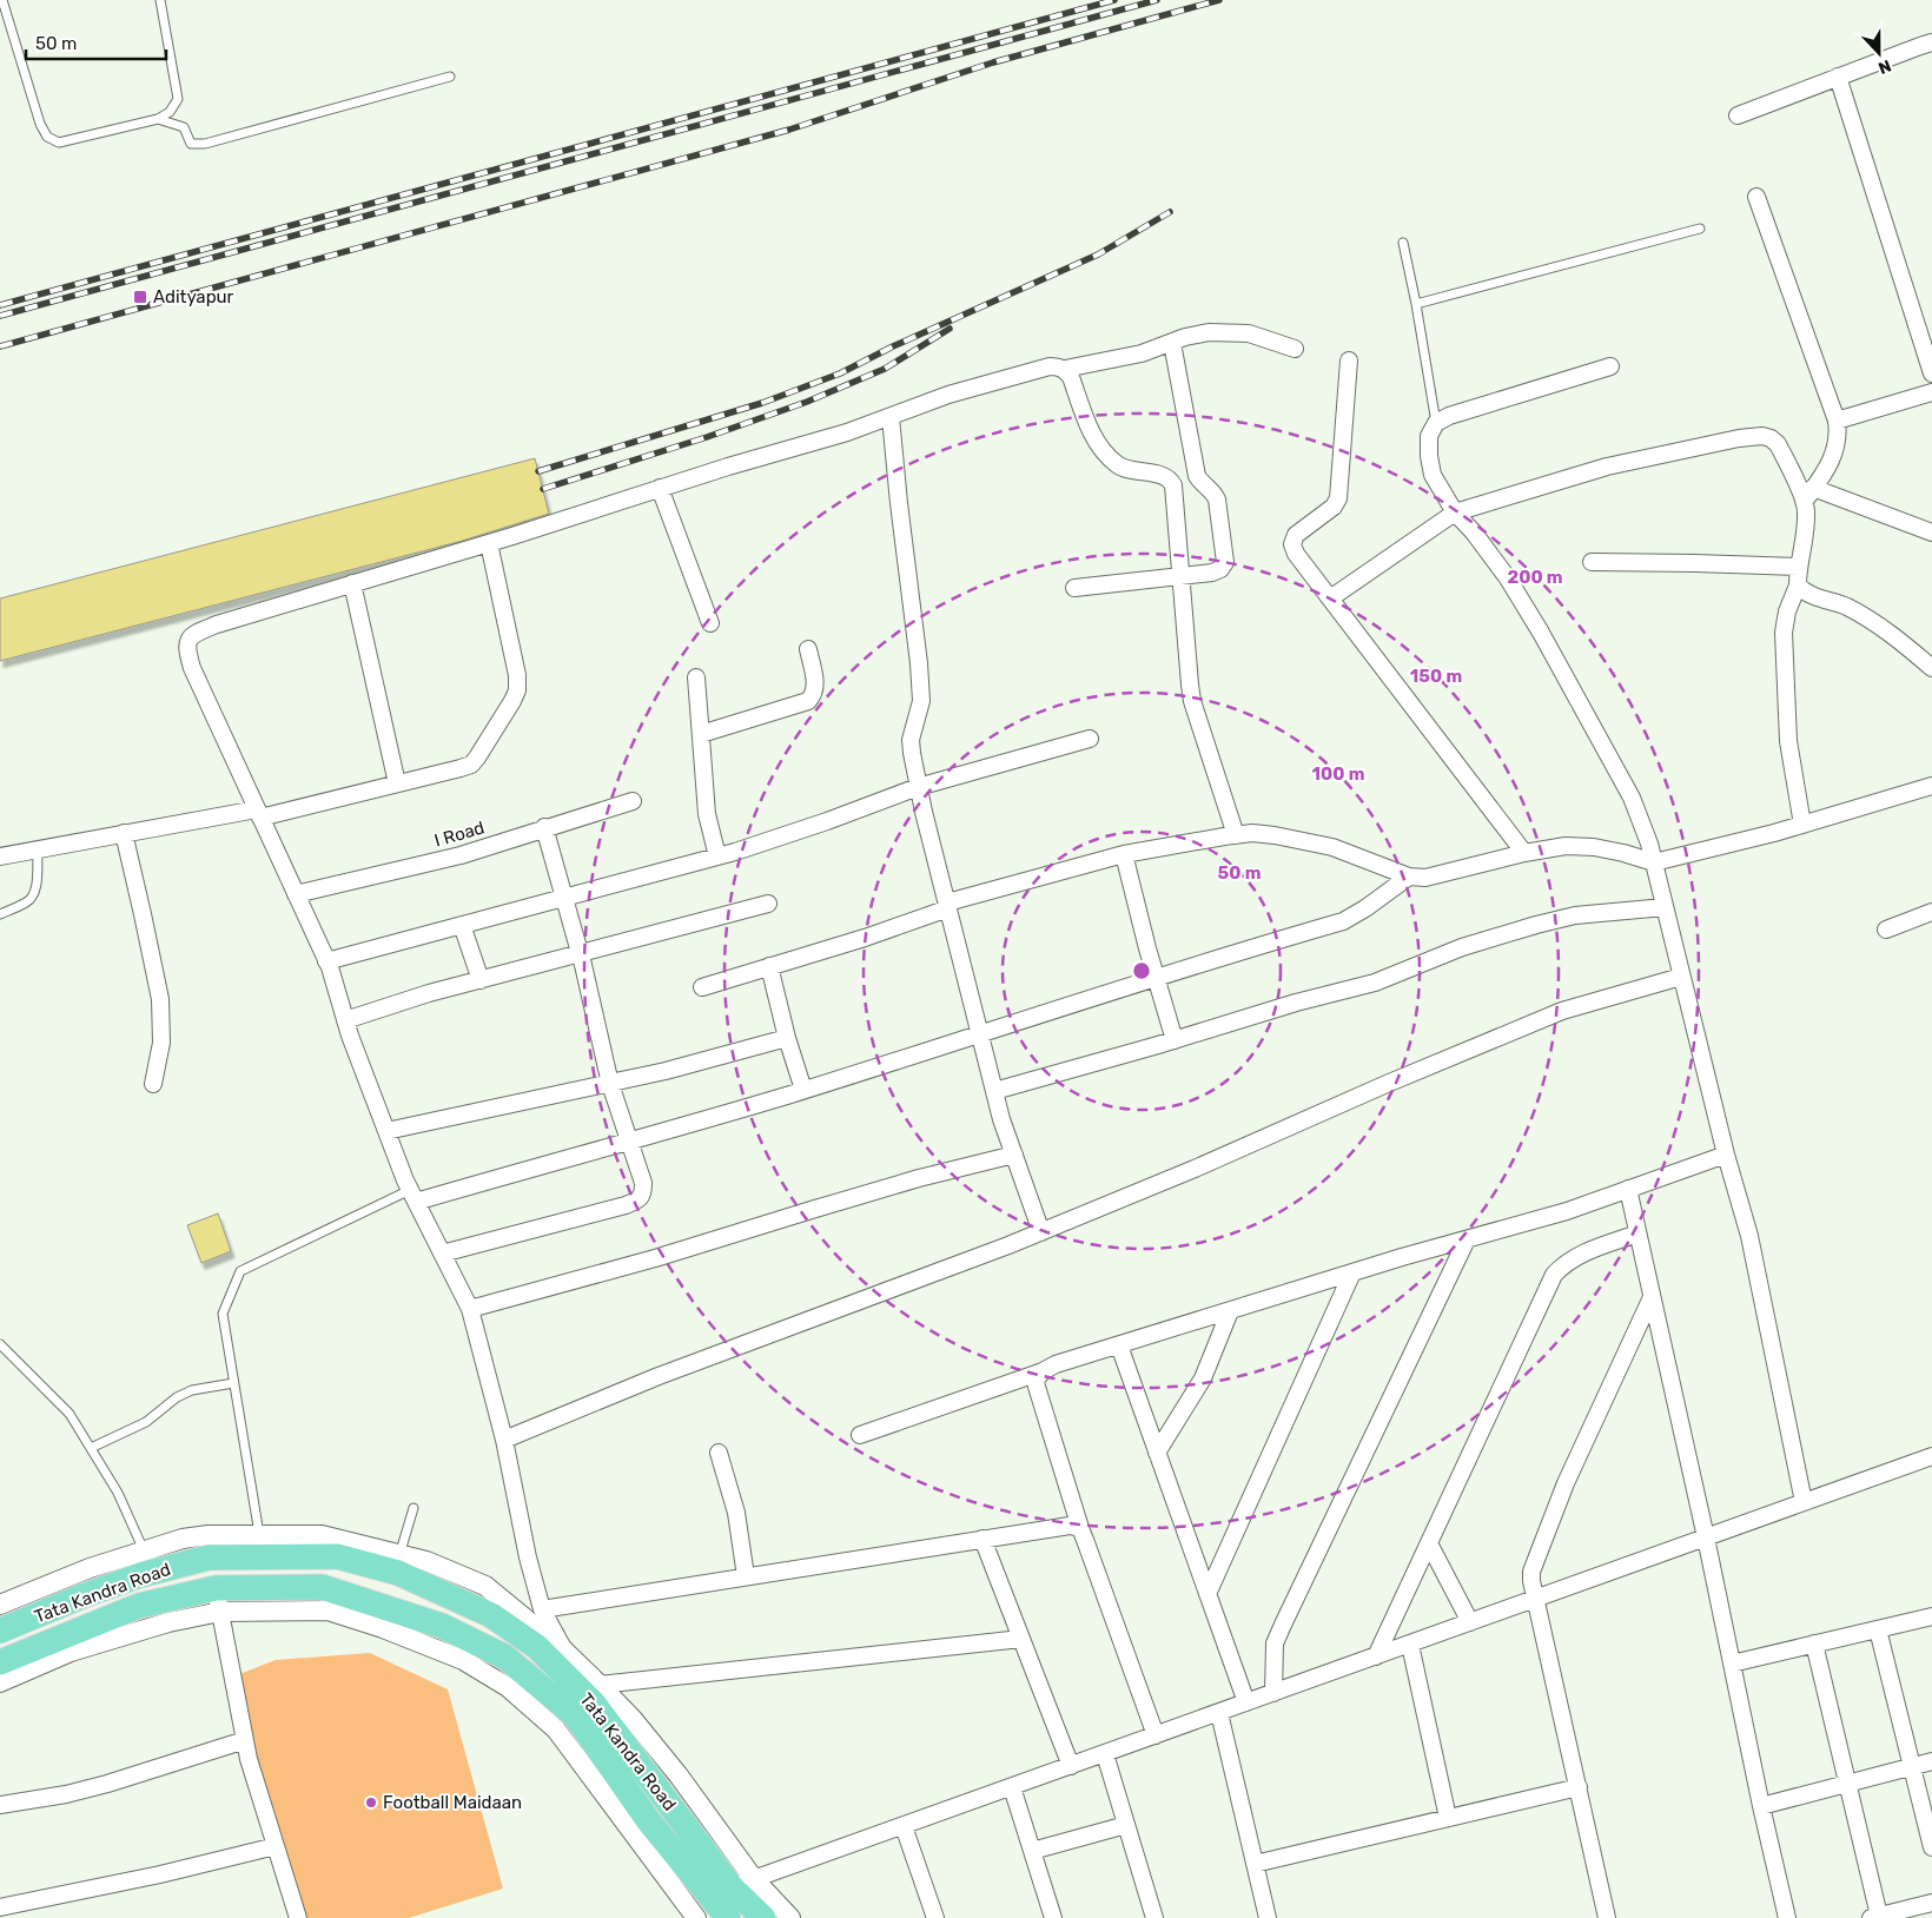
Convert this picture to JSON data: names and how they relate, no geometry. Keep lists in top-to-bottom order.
{
  "streets": {
    "main road": ["Tata Kandra Road"],
    "street": ["I Road"]
  },
  "places": {
    "transit": ["Adityapur"],
    "other": ["Football Maidaan"]
  },
  "scale_bar": "50 m",
  "north": "bottom",
  "rings": [
    "200 m",
    "150 m",
    "100 m",
    "50 m"
  ]
}
